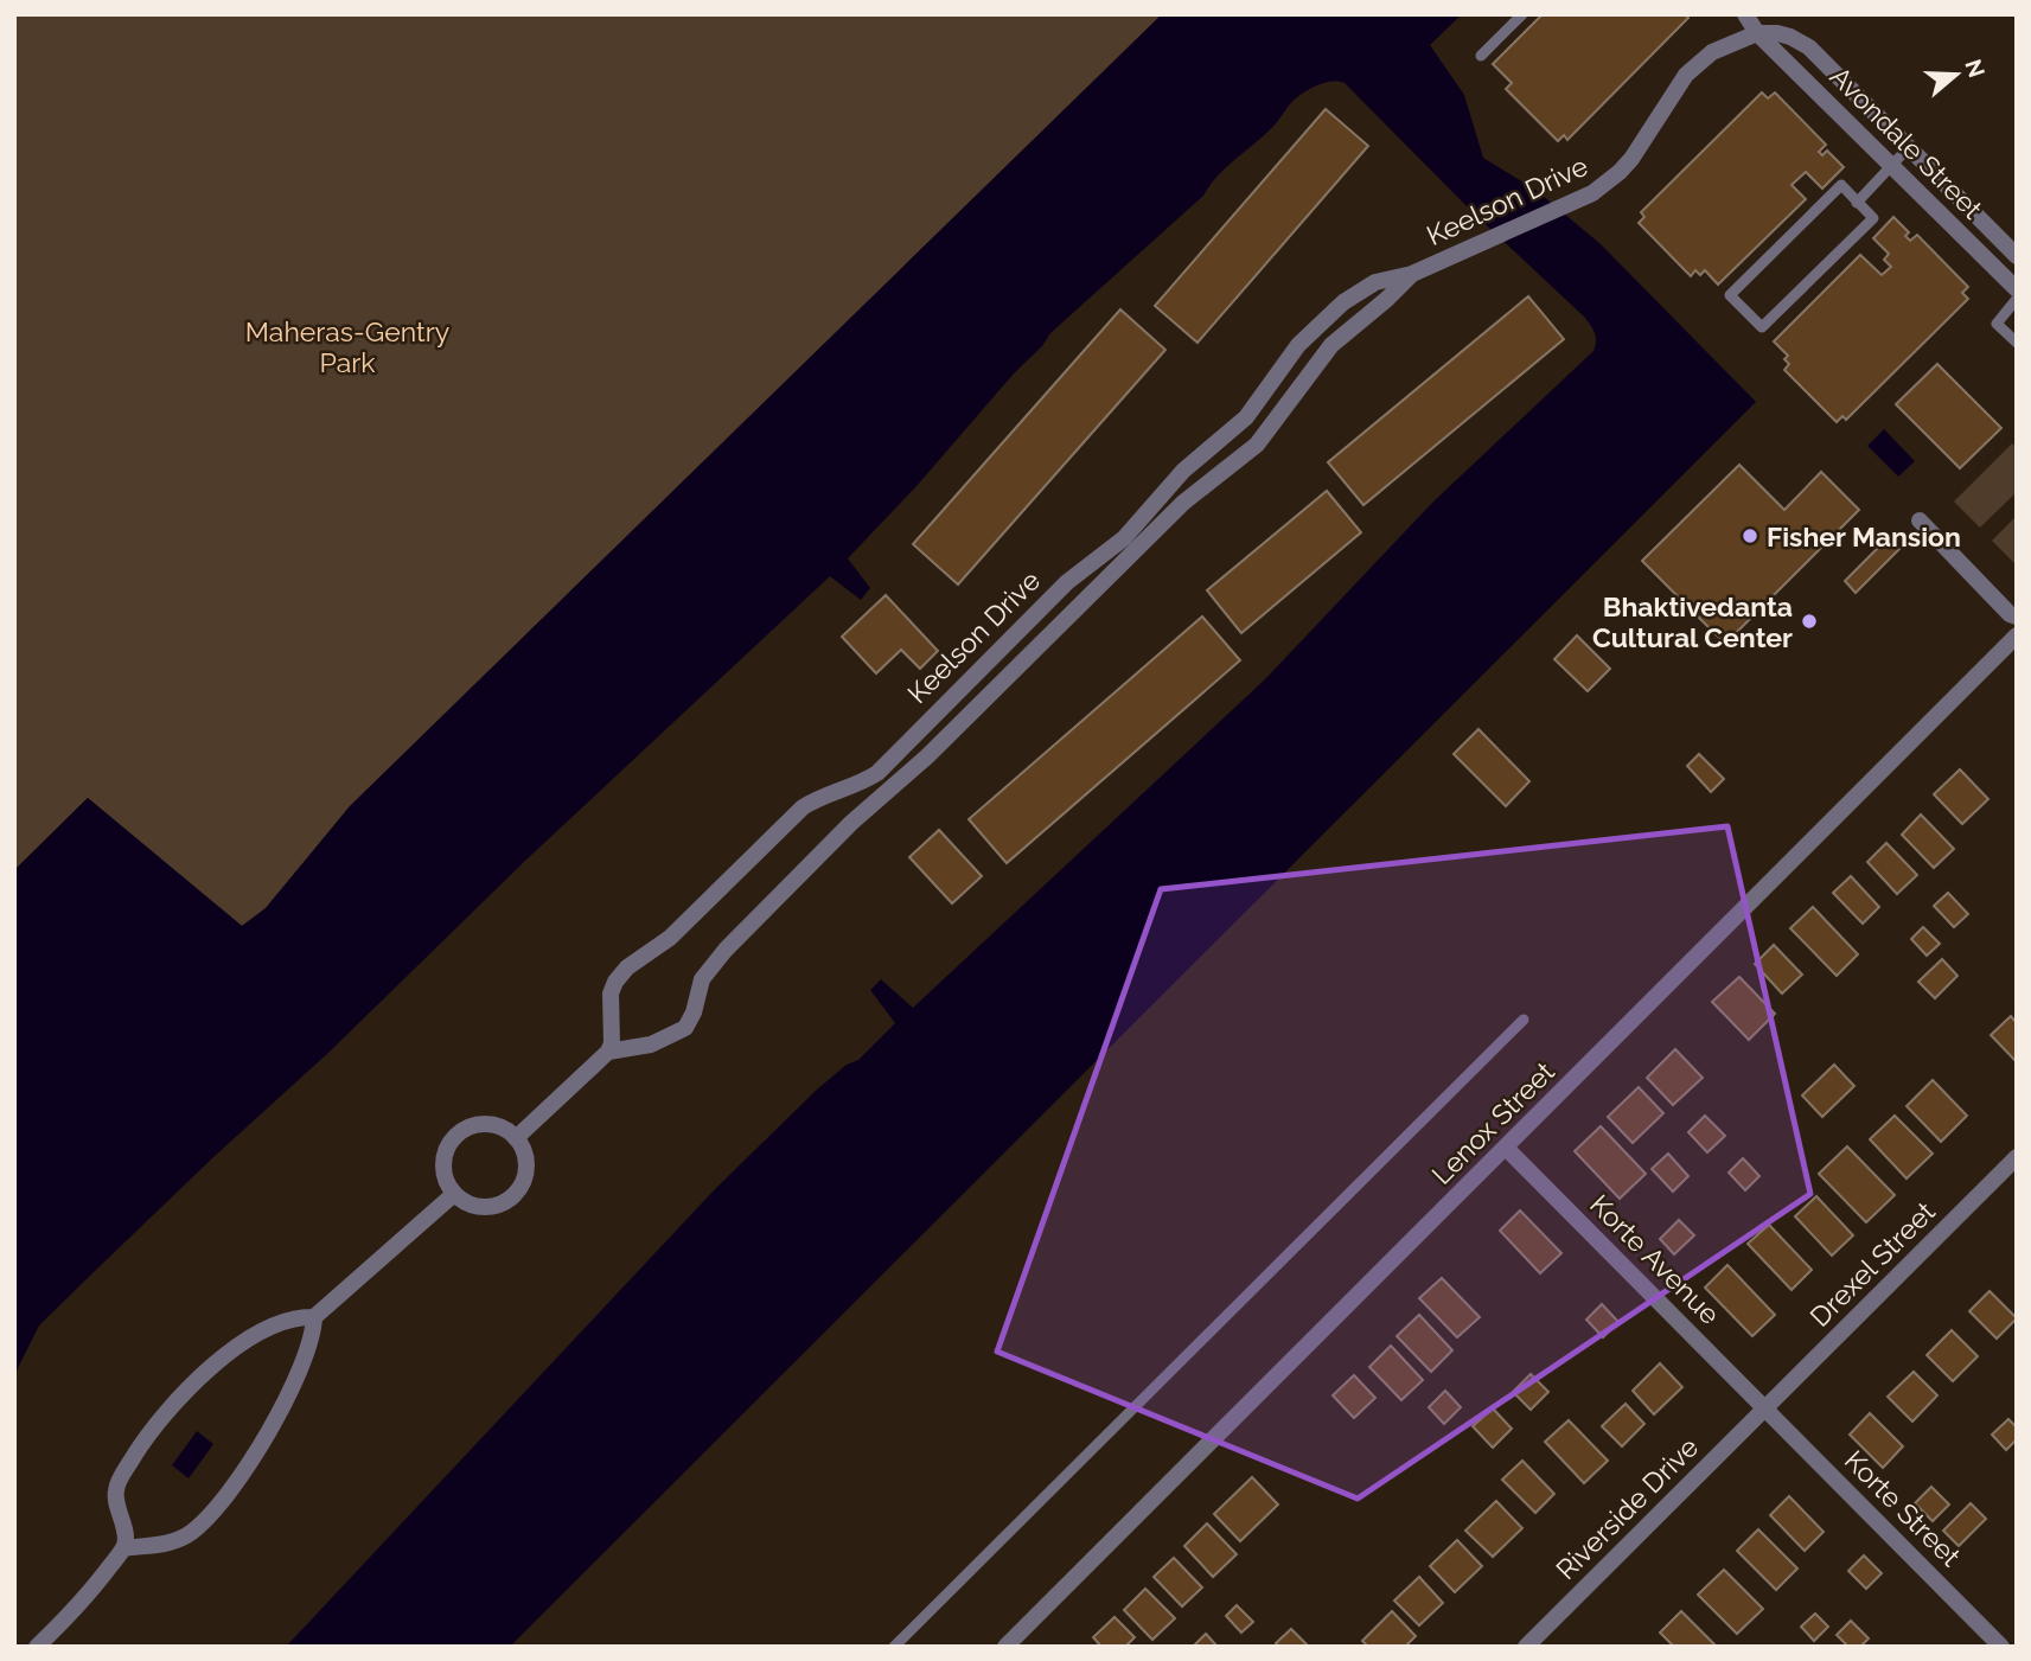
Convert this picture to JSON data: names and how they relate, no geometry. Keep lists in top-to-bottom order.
{
  "streets": {
    "street": [
      "Avondale Street",
      "Keelson Drive",
      "Lenox Street",
      "Korte Avenue",
      "Drexel Street",
      "Riverside Drive",
      "Korte Street"
    ]
  },
  "crossings": [
    ["Avondale Street", "Keelson Drive"],
    ["Lenox Street", "Korte Avenue"],
    ["Korte Avenue", "Drexel Street"],
    ["Korte Avenue", "Riverside Drive"],
    ["Korte Avenue", "Korte Street"],
    ["Drexel Street", "Riverside Drive"],
    ["Drexel Street", "Korte Street"],
    ["Riverside Drive", "Korte Street"]
  ],
  "parks": ["Maheras-Gentry Park"],
  "places": ["Fisher Mansion", "Bhaktivedanta Cultural Center"],
  "north": "right"
}
